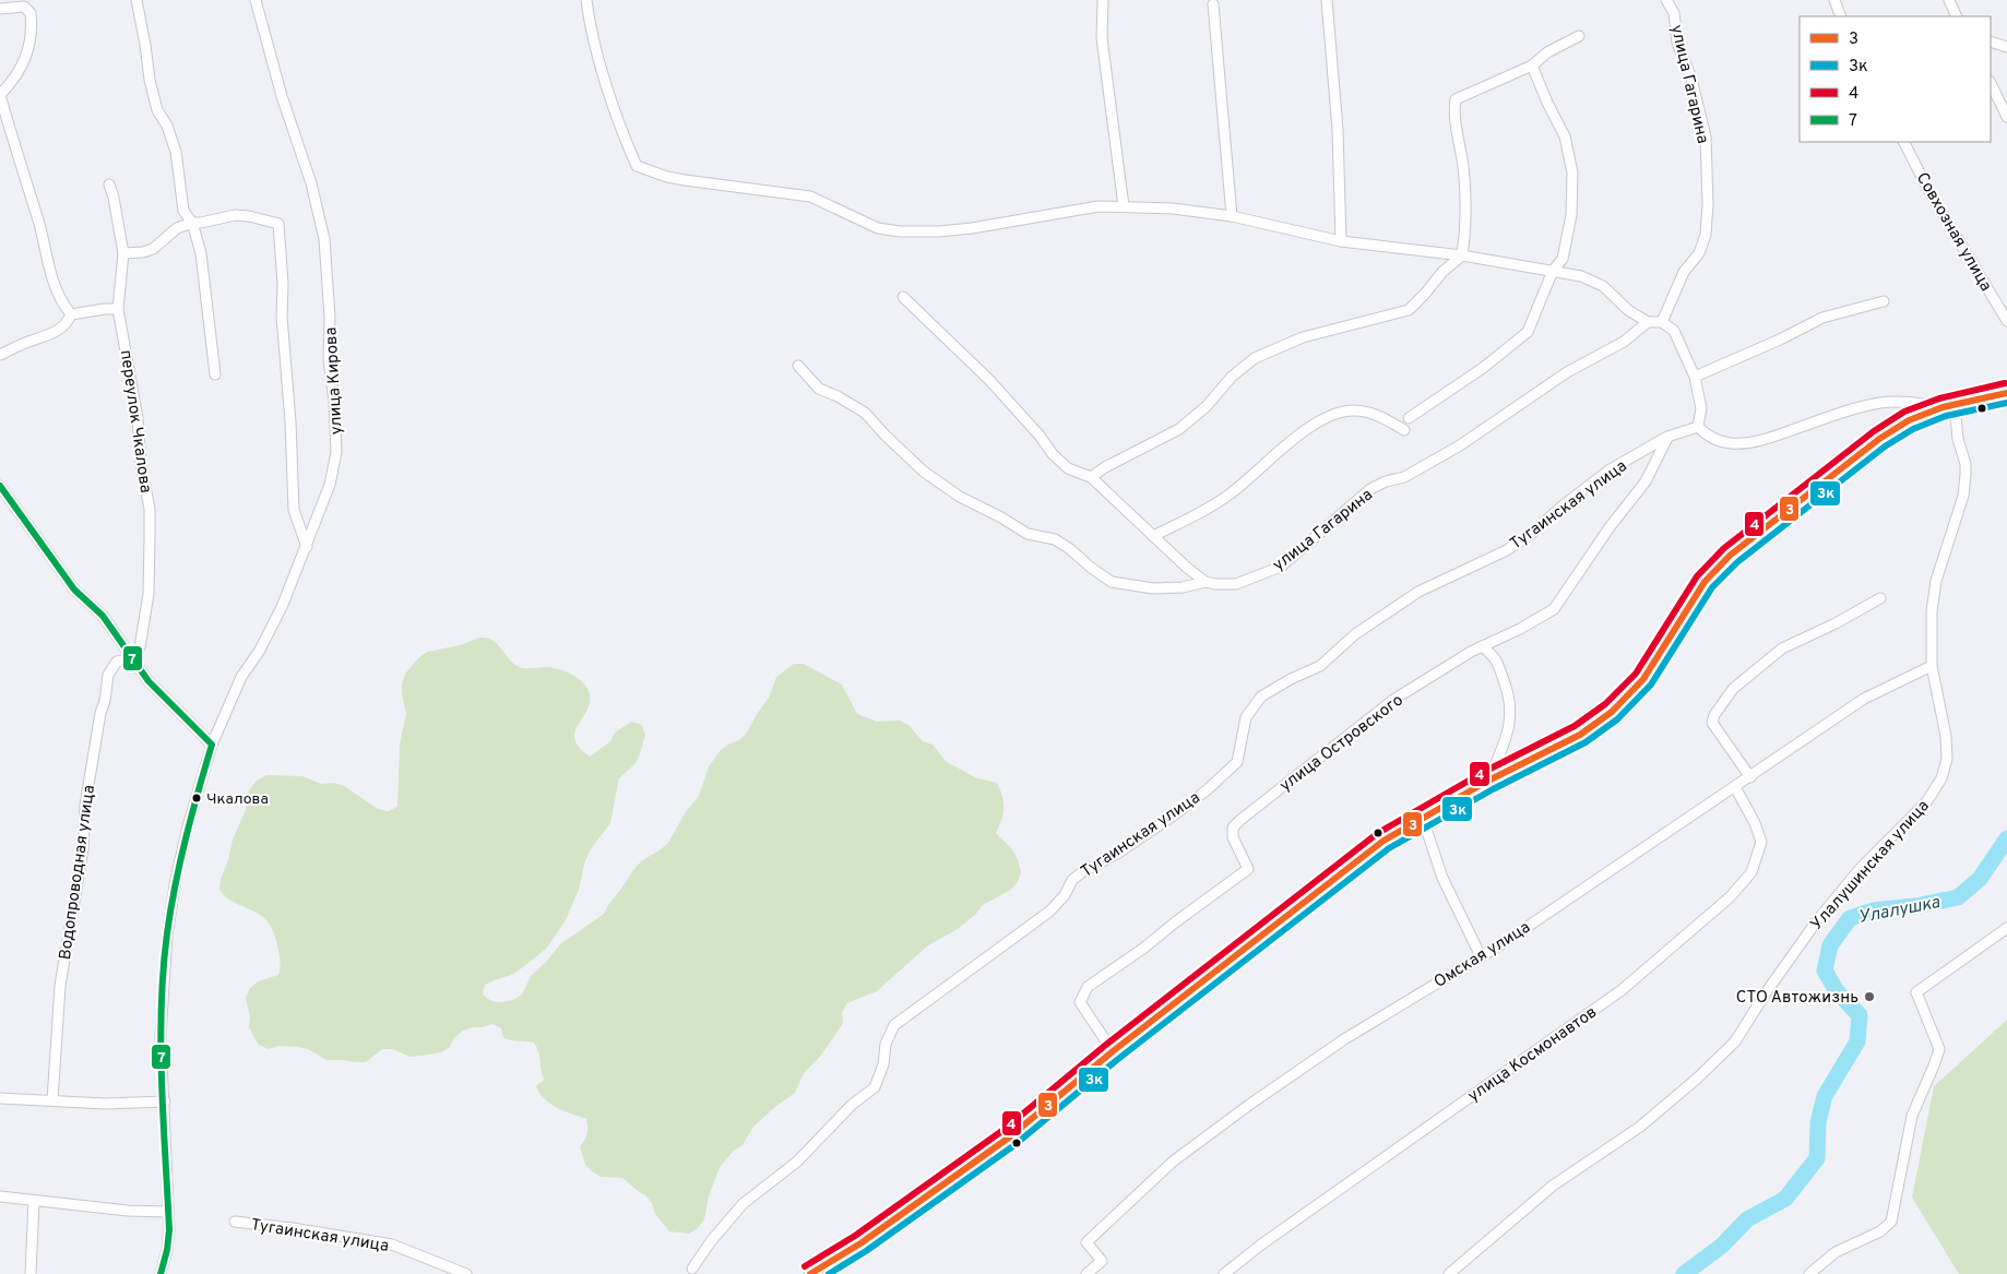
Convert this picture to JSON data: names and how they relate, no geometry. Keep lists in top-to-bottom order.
{
  "streets": {
    "street": [
      "улица Гагарина",
      "Совхозная улица",
      "улица Кирова",
      "переулок Чкалова",
      "Тугаинская улица",
      "улица Островского",
      "Улалушинская улица",
      "Водопроводная улица",
      "Омская улица",
      "улица Космонавтов"
    ]
  },
  "crossings": [
    ["переулок Чкалова", "Водопроводная улица"],
    ["Тугаинская улица", "улица Островского"],
    ["Улалушинская улица", "Омская улица"],
    ["Омская улица", "улица Космонавтов"]
  ],
  "water": ["Улалушка"],
  "places": ["Чкалова", "СТО Автожизнь"],
  "lines": [
    "transit line 4",
    "transit line 3",
    "transit line 3к",
    "transit line 7"
  ],
  "legend": [
    "3",
    "3к",
    "4",
    "7"
  ]
}
